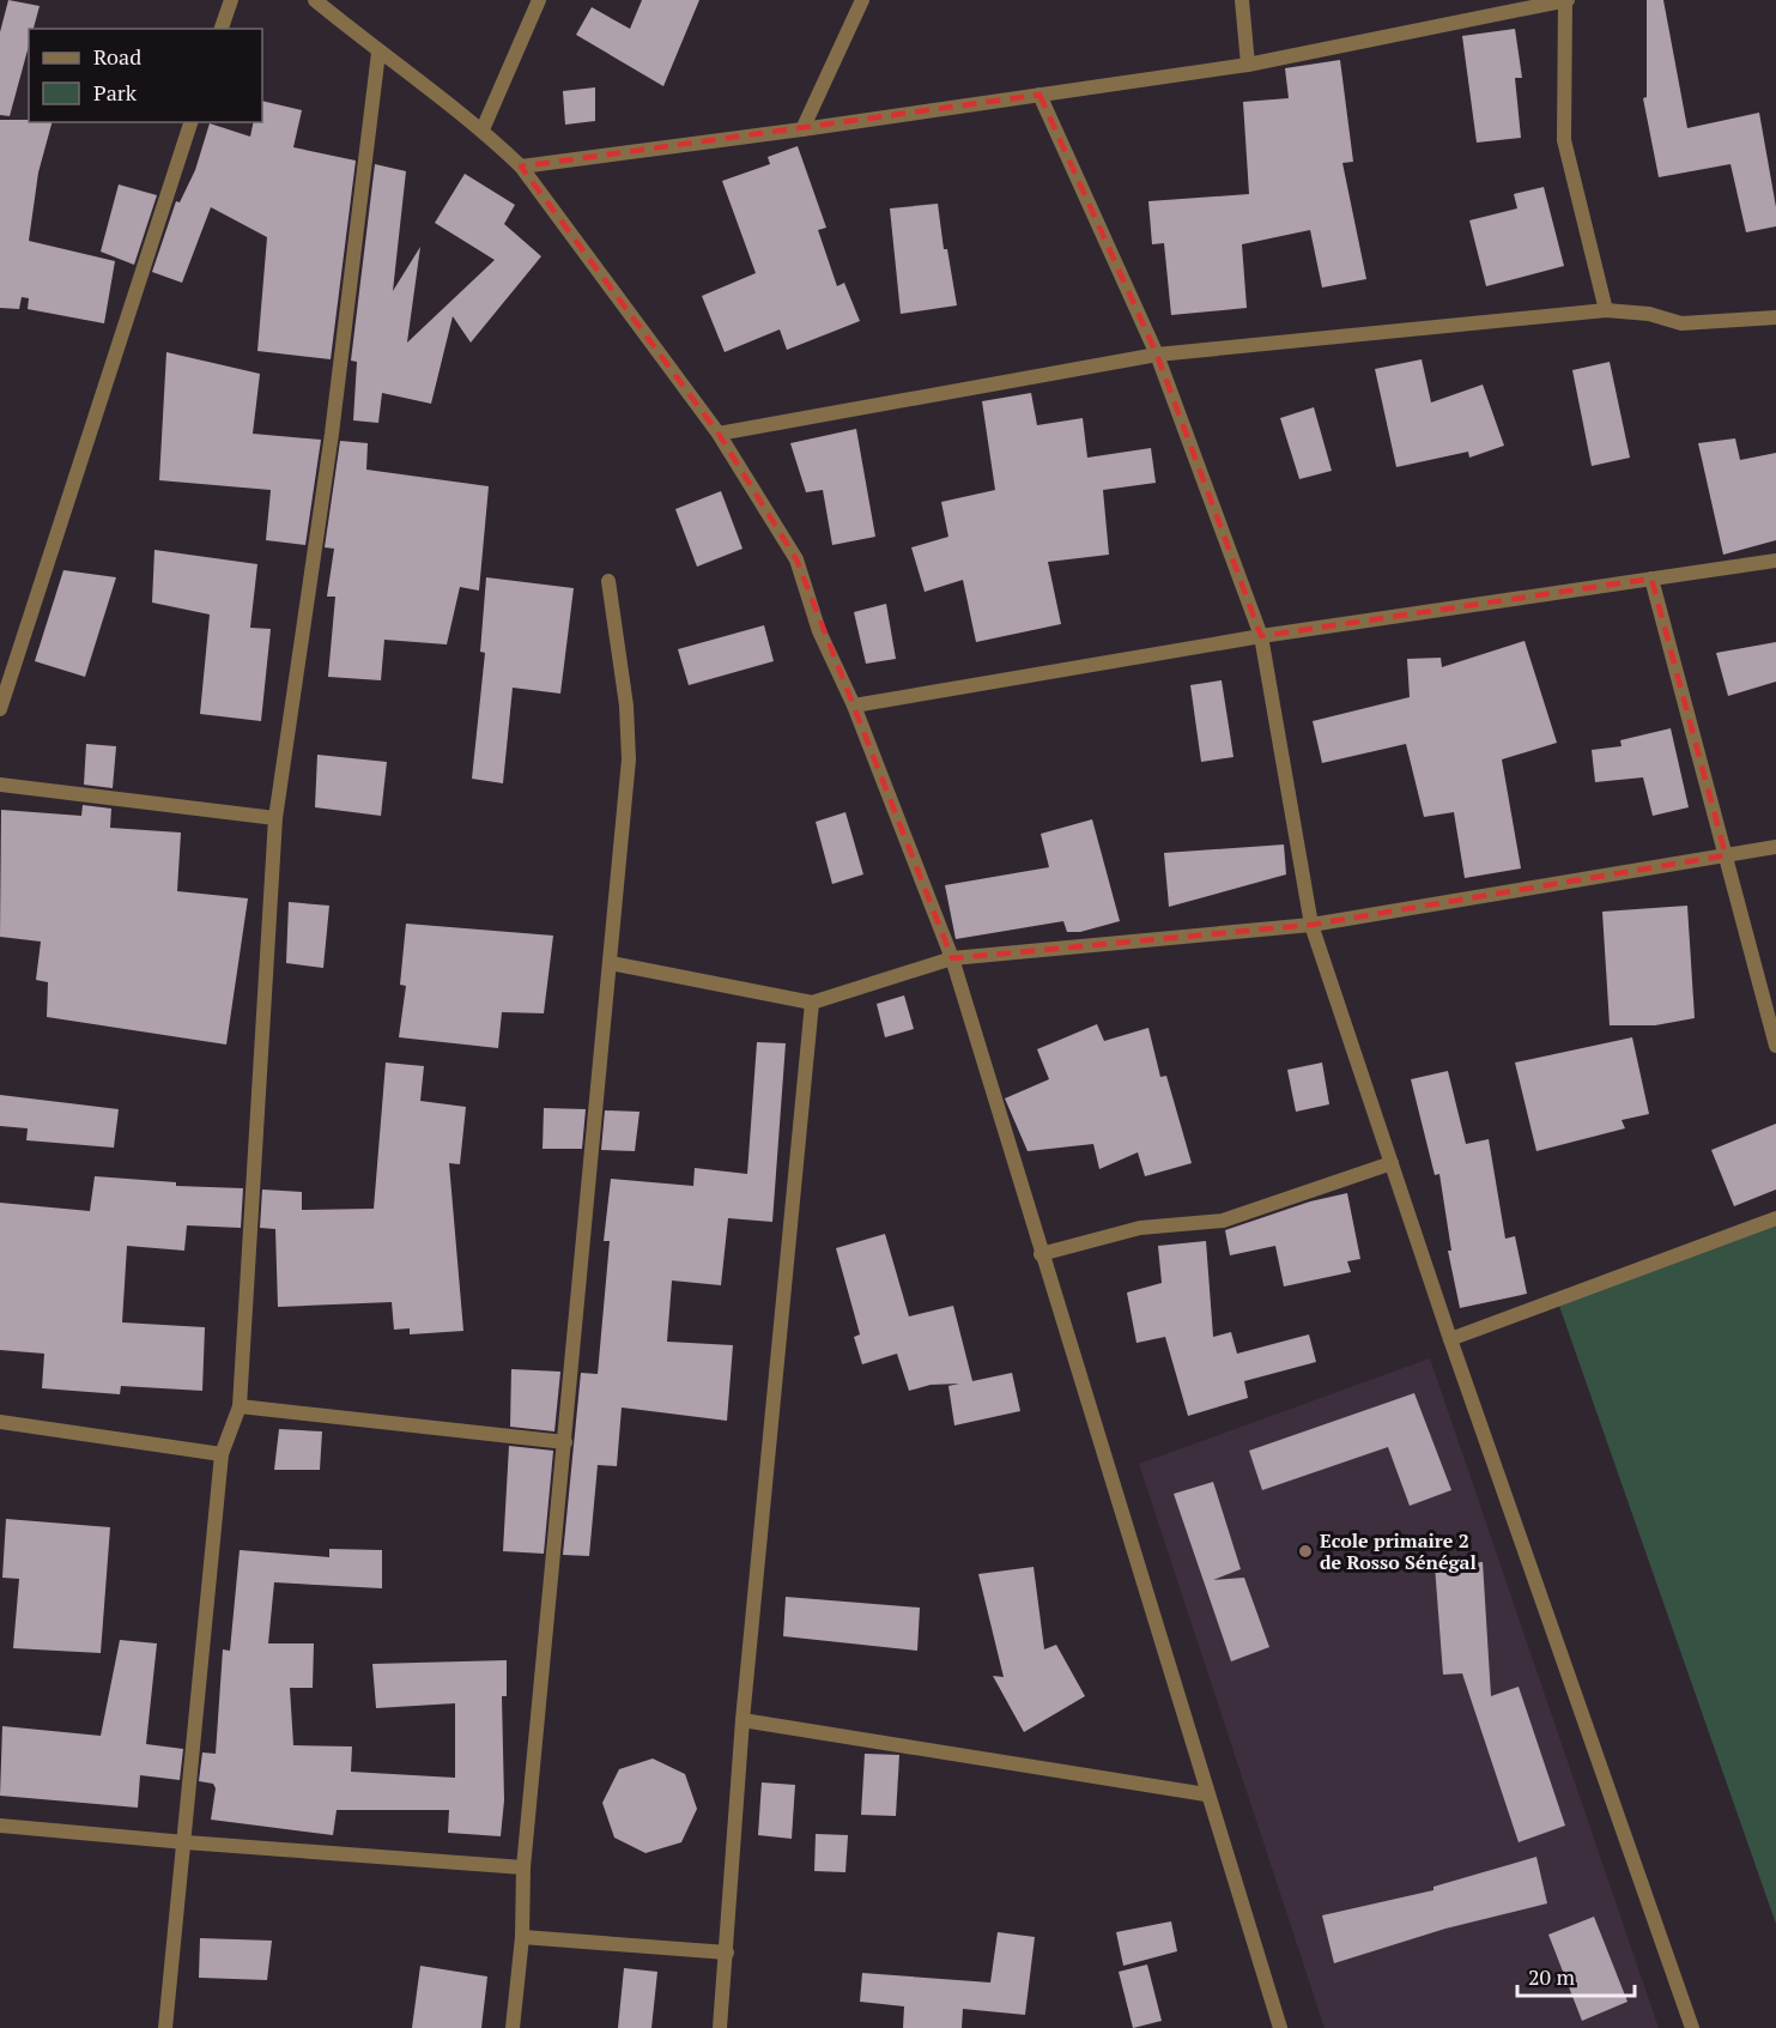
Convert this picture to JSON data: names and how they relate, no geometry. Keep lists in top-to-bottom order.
{
  "places": ["Ecole primaire 2 de Rosso Sénégal"],
  "legend": ["Road", "Park"],
  "scale_bar": "20 m"
}
